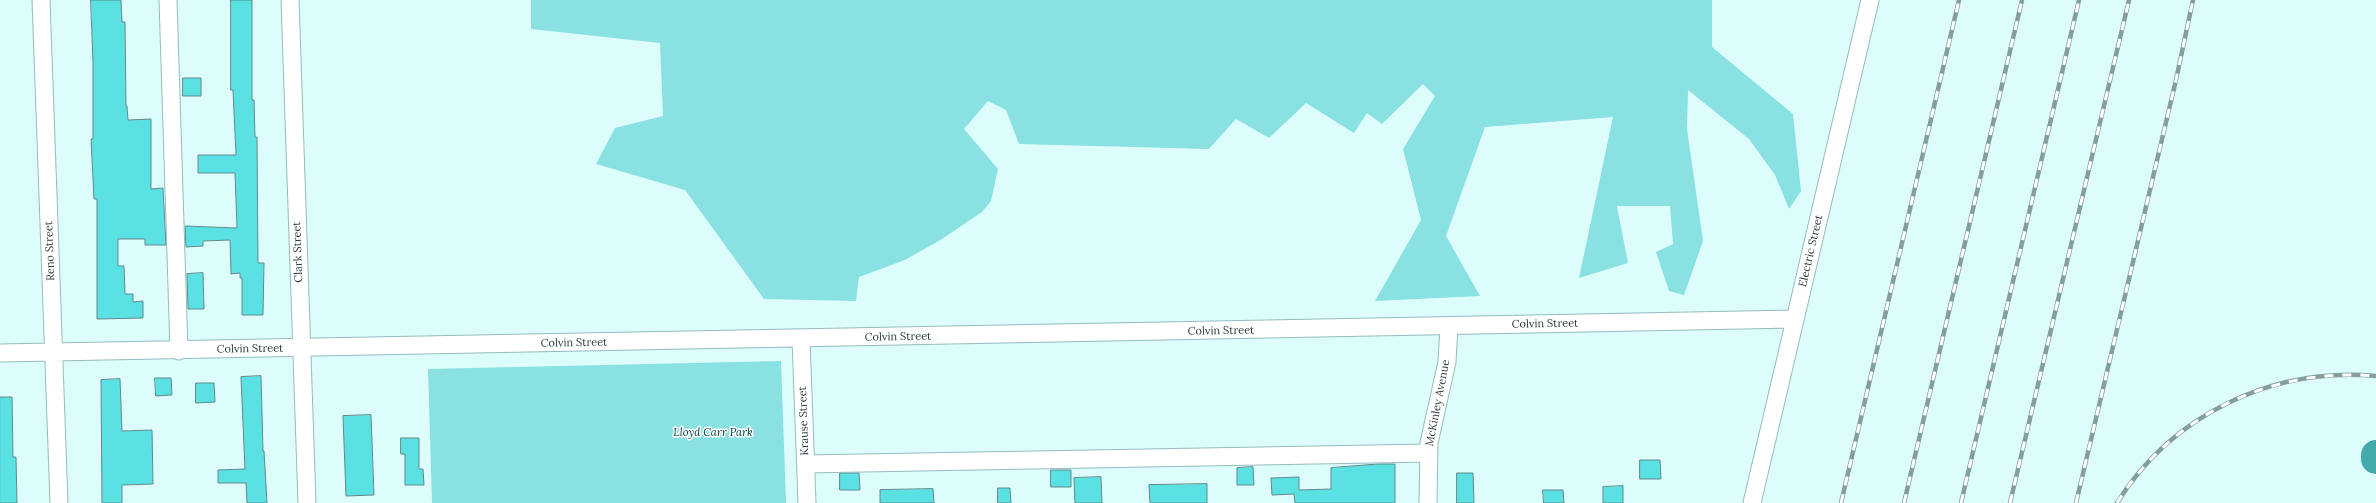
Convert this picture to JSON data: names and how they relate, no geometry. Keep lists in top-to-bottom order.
{
  "streets": {
    "street": [
      "Reno Street",
      "Electric Street",
      "Clark Street",
      "Colvin Street",
      "McKinley Avenue",
      "Krause Street"
    ]
  },
  "crossings": [
    ["Reno Street", "Colvin Street"],
    ["Electric Street", "Colvin Street"],
    ["Clark Street", "Colvin Street"],
    ["Colvin Street", "McKinley Avenue"],
    ["Colvin Street", "Krause Street"]
  ],
  "parks": ["Lloyd Carr Park"]
}
